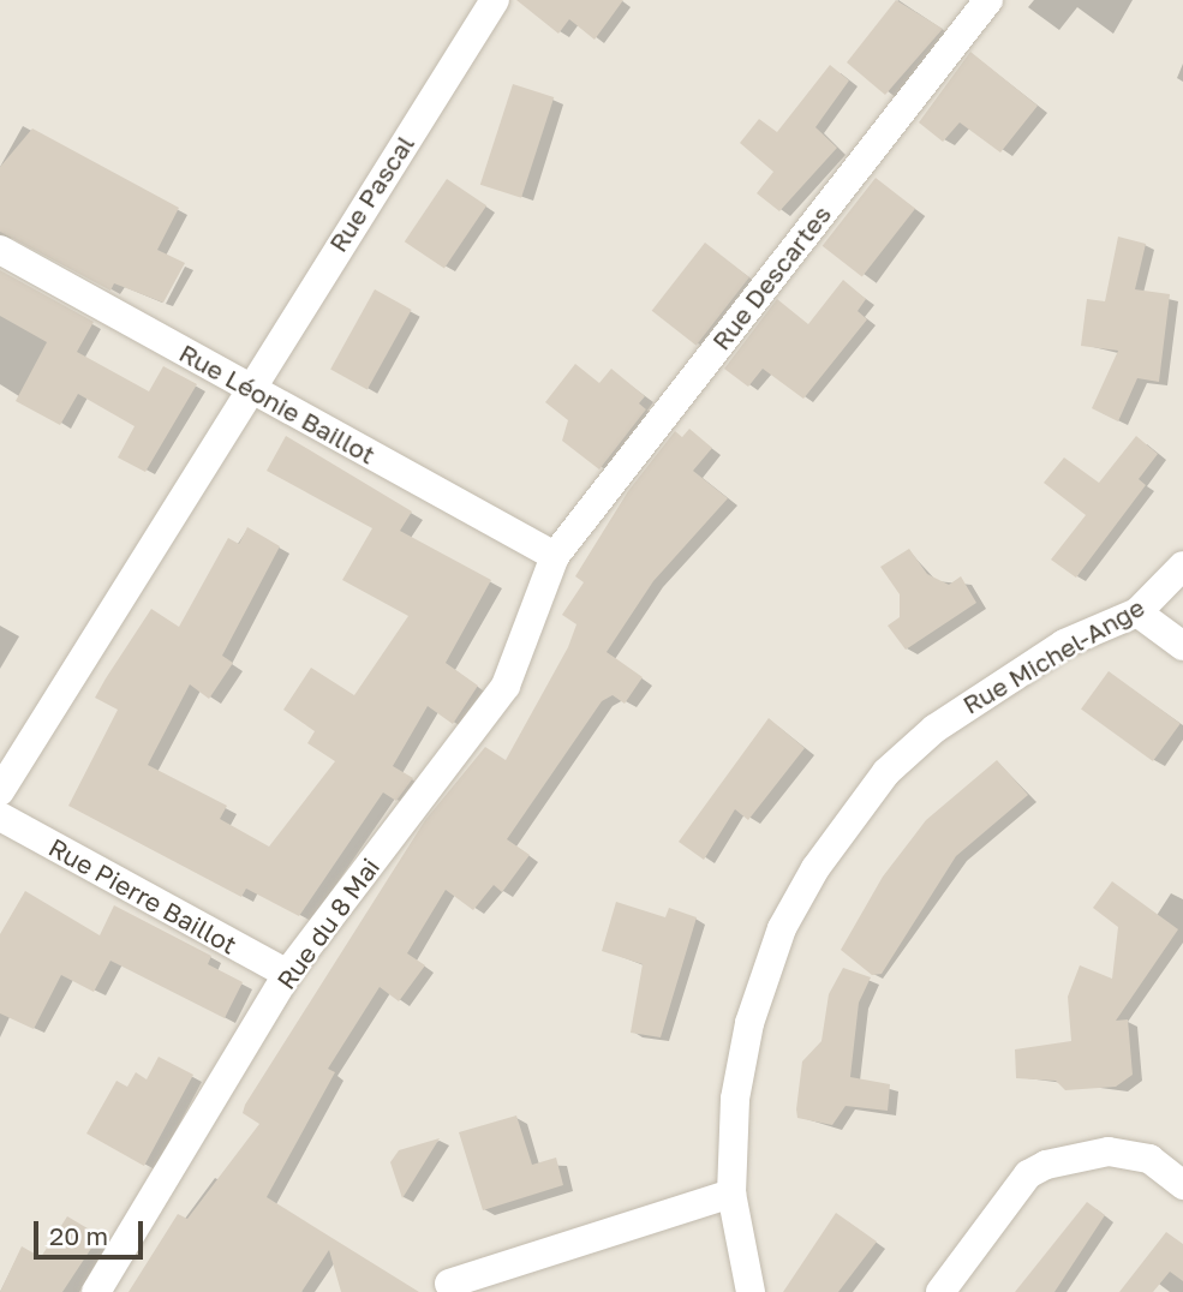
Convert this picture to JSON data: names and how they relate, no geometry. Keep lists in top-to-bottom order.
{
  "streets": {
    "street": [
      "Rue Pascal",
      "Rue Descartes",
      "Rue Léonie Baillot",
      "Rue Michel-Ange",
      "Rue Pierre Baillot",
      "Rue du 8 Mai"
    ]
  },
  "crossings": [
    ["Rue Pascal", "Rue Léonie Baillot"],
    ["Rue Descartes", "Rue Léonie Baillot"],
    ["Rue Descartes", "Rue du 8 Mai"],
    ["Rue Léonie Baillot", "Rue du 8 Mai"],
    ["Rue Pierre Baillot", "Rue du 8 Mai"]
  ],
  "scale_bar": "20 m"
}
